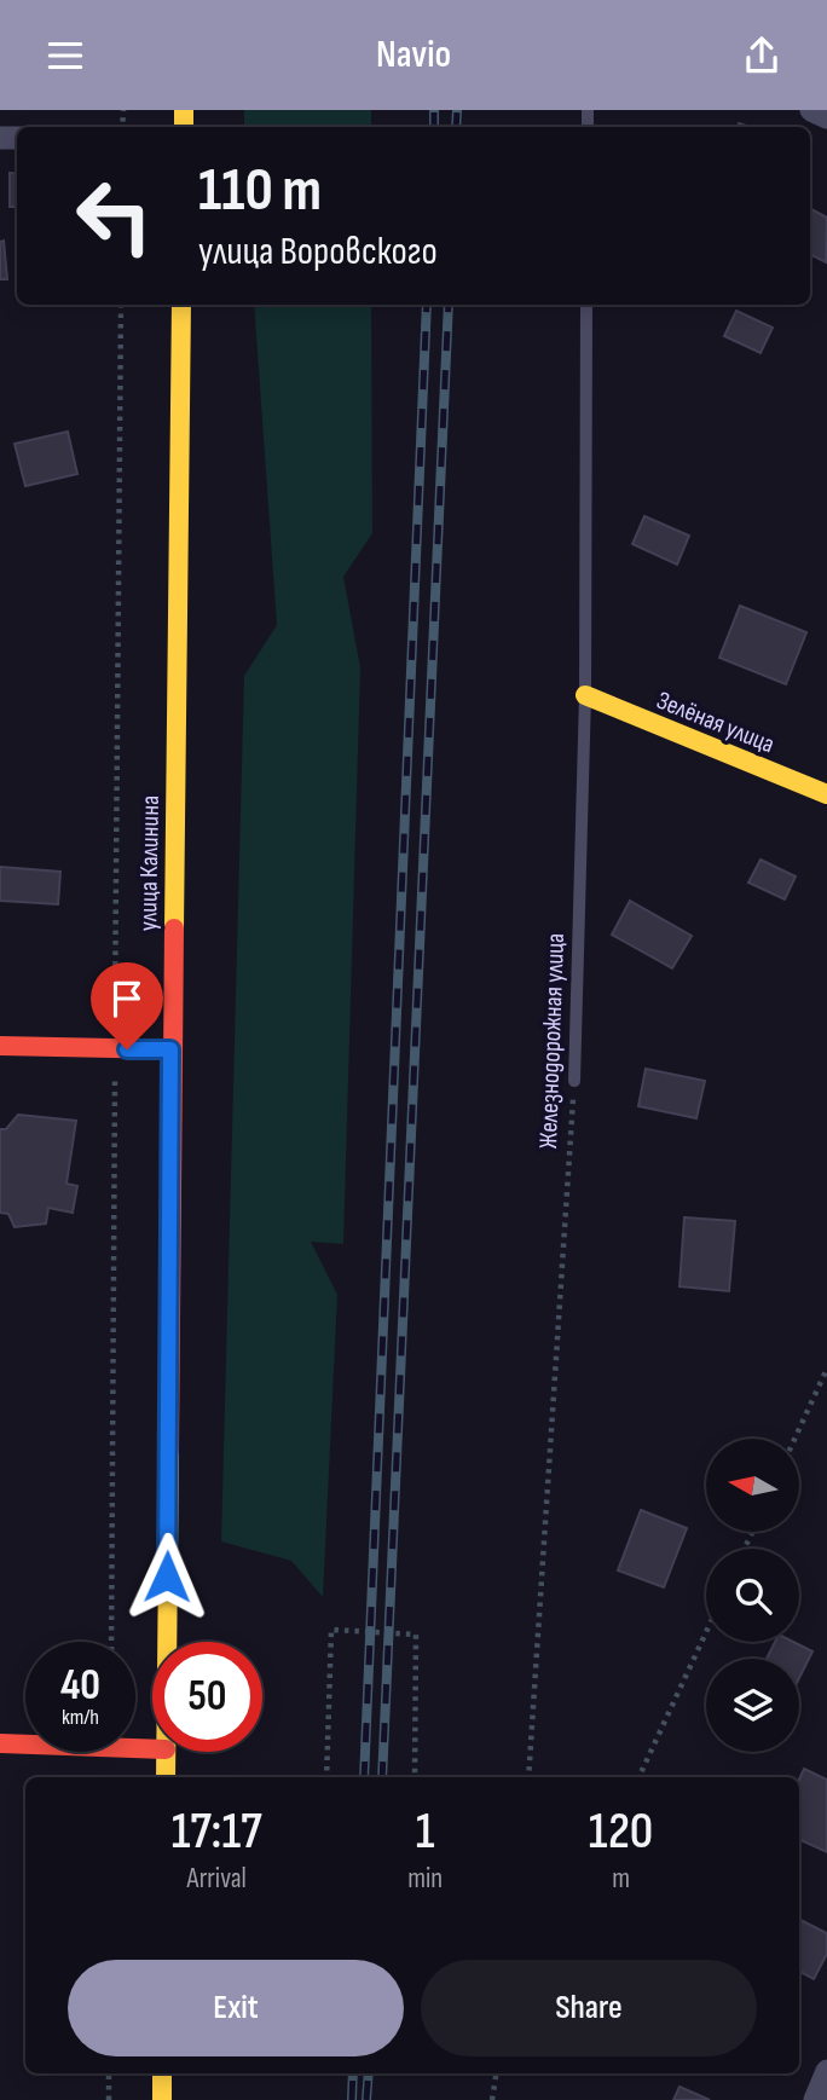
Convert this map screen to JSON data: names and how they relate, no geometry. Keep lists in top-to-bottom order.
{
  "streets": {
    "main road": ["Зелёная улица", "улица Калинина"],
    "lane": ["Железнодорожная улица"]
  },
  "crossings": [
    ["Зелёная улица", "Железнодорожная улица"]
  ],
  "north": "left",
  "page": {
    "header": "Navio",
    "turn": ["110 m", "улица Воровского"],
    "speed": "40 km/h",
    "limit": "50",
    "eta": [
      "17:17",
      "Arrival",
      "1",
      "min",
      "120",
      "m"
    ],
    "buttons": ["Exit", "Share"]
  }
}
